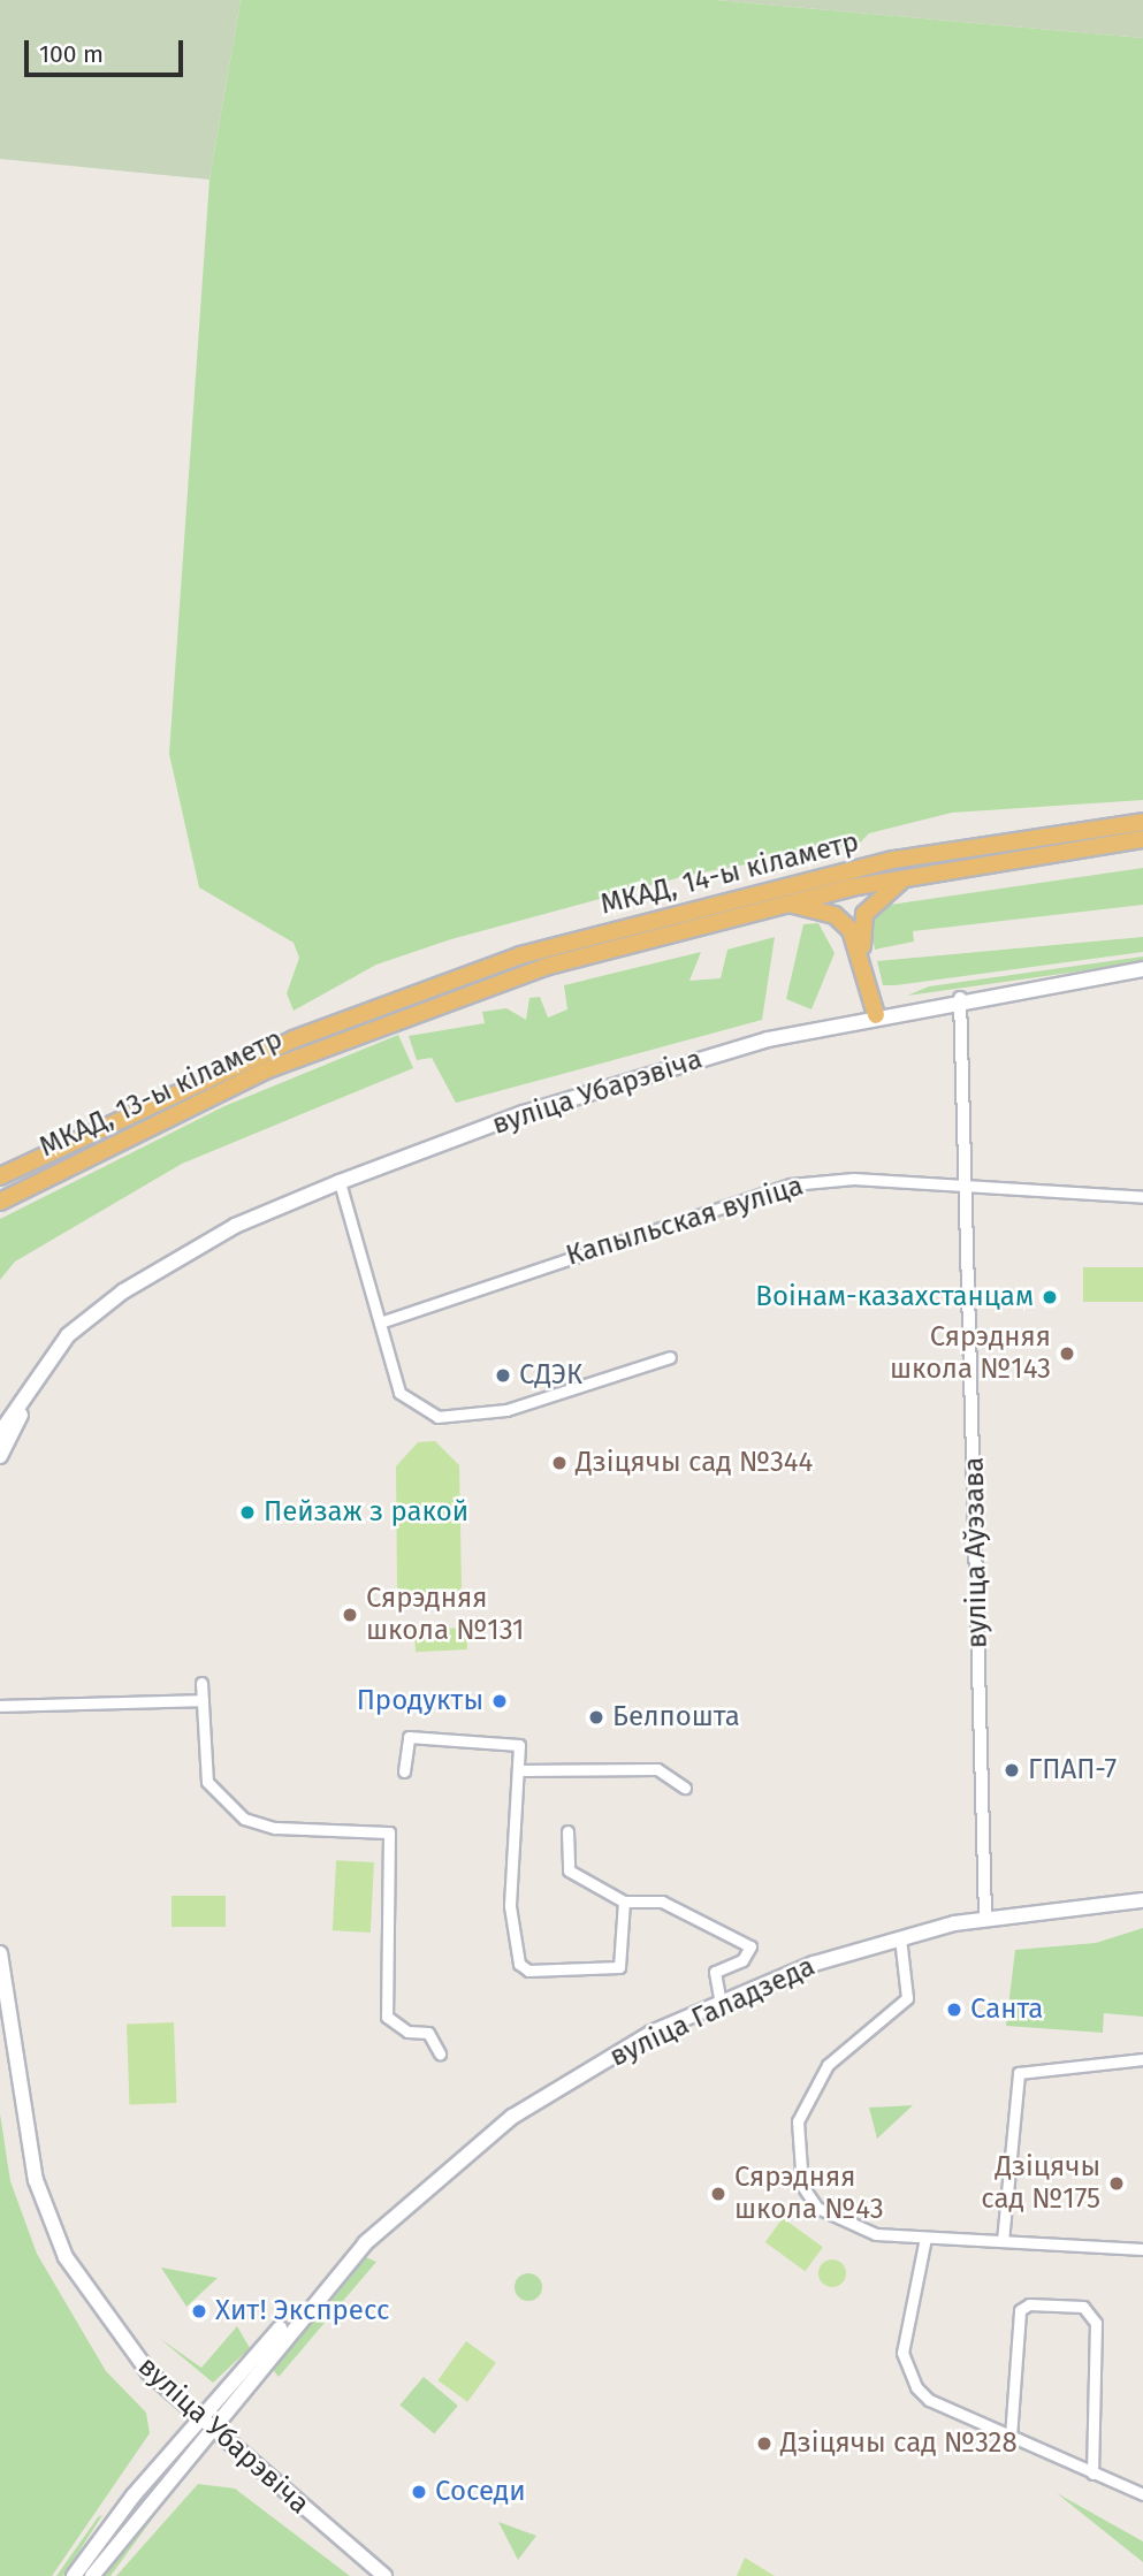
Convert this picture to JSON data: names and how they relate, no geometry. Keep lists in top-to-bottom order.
{
  "streets": {
    "highway": ["МКАД, 14-ы кіламетр", "МКАД, 13-ы кіламетр"],
    "main road": ["вуліца Убарэвіча", "вуліца Галадзеда"],
    "street": ["Капыльская вуліца", "вуліца Аўэзава"]
  },
  "crossings": [
    ["МКАД, 14-ы кіламетр", "МКАД, 13-ы кіламетр"],
    ["вуліца Убарэвіча", "вуліца Аўэзава"],
    ["вуліца Убарэвіча", "вуліца Галадзеда"],
    ["Капыльская вуліца", "вуліца Аўэзава"],
    ["вуліца Аўэзава", "вуліца Галадзеда"]
  ],
  "places": [
    "Воінам-казахстанцам",
    "Сярэдняя школа №143",
    "СДЭК",
    "Дзіцячы сад №344",
    "Пейзаж з ракой",
    "Сярэдняя школа №131",
    "Продукты",
    "Белпошта",
    "ГПАП-7",
    "Санта",
    "Дзіцячы сад №175",
    "Сярэдняя школа №43",
    "Хит! Экспресс",
    "Дзіцячы сад №328",
    "Соседи"
  ],
  "scale_bar": "100 m"
}
